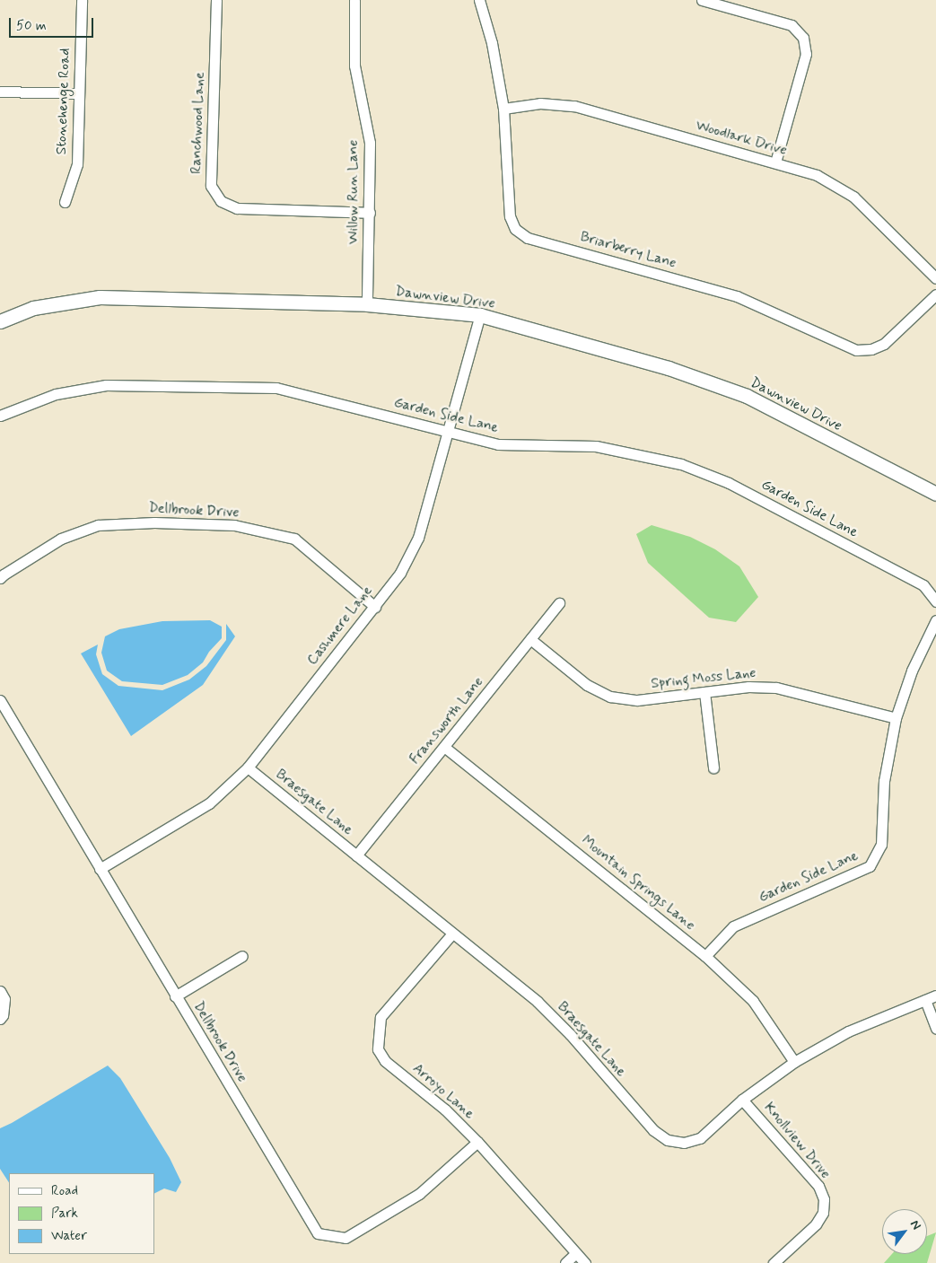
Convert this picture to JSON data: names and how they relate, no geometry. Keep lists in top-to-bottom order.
{
  "streets": {
    "street": [
      "Stonehenge Road",
      "Ranchwood Lane",
      "Woodlark Drive",
      "Willow Run Lane",
      "Briarberry Lane",
      "Dawnview Drive",
      "Garden Side Lane",
      "Dellbrook Drive",
      "Cashmere Lane",
      "Spring Moss Lane",
      "Fransworth Lane",
      "Braesgate Lane",
      "Mountain Springs Lane",
      "Arroyo Lane",
      "Knollview Drive"
    ]
  },
  "crossings": [
    ["Ranchwood Lane", "Willow Run Lane"],
    ["Woodlark Drive", "Briarberry Lane"],
    ["Willow Run Lane", "Dawnview Drive"],
    ["Dawnview Drive", "Cashmere Lane"],
    ["Garden Side Lane", "Cashmere Lane"],
    ["Garden Side Lane", "Spring Moss Lane"],
    ["Garden Side Lane", "Mountain Springs Lane"],
    ["Dellbrook Drive", "Cashmere Lane"],
    ["Dellbrook Drive", "Arroyo Lane"],
    ["Cashmere Lane", "Braesgate Lane"],
    ["Spring Moss Lane", "Fransworth Lane"],
    ["Fransworth Lane", "Braesgate Lane"],
    ["Fransworth Lane", "Mountain Springs Lane"],
    ["Braesgate Lane", "Mountain Springs Lane"],
    ["Braesgate Lane", "Arroyo Lane"],
    ["Braesgate Lane", "Knollview Drive"]
  ],
  "legend": ["Road", "Park", "Water"],
  "scale_bar": "50 m",
  "north": "top right"
}
